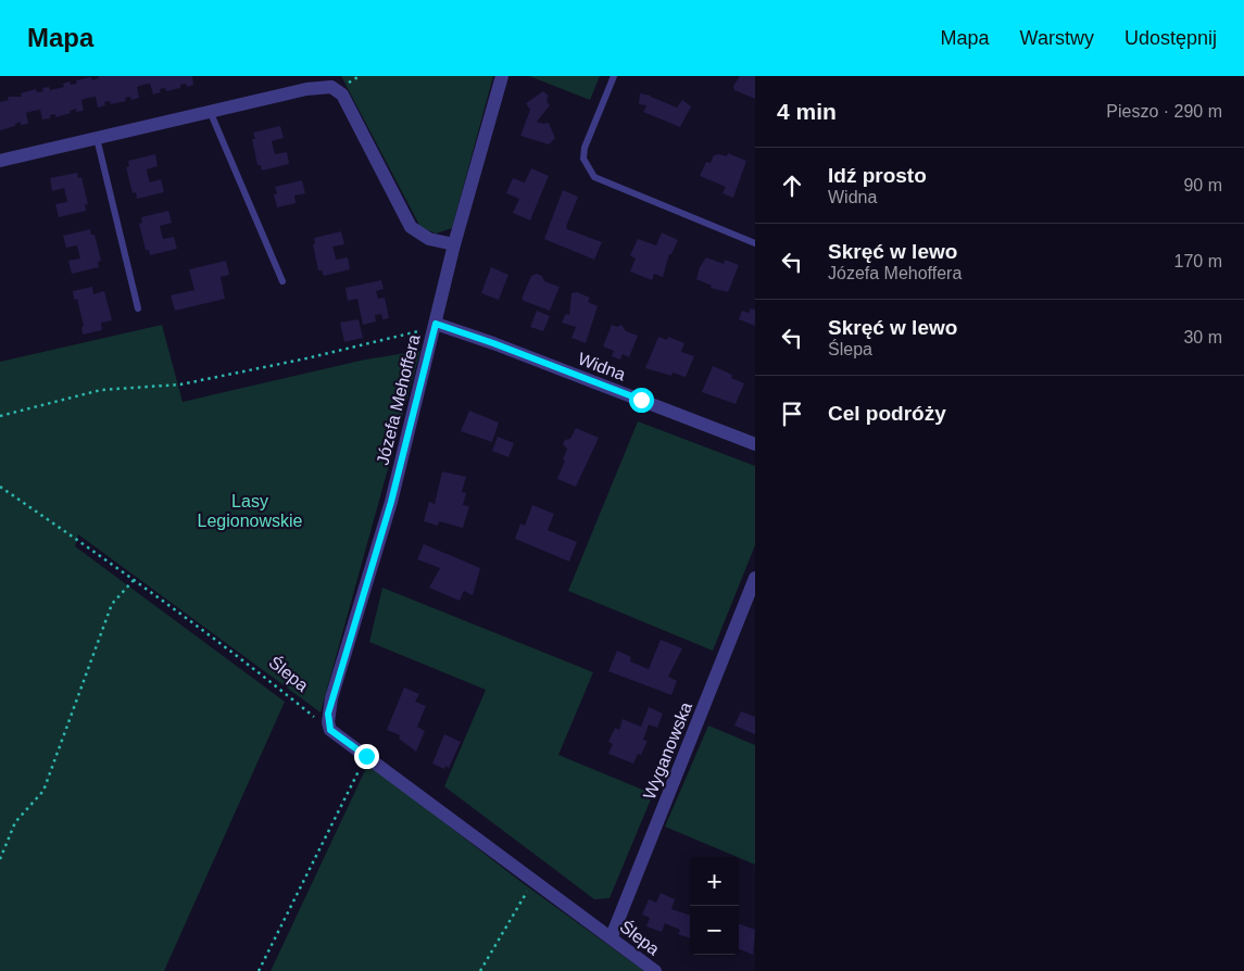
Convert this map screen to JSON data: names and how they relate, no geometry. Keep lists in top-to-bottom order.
{
  "streets": {
    "street": [
      "Widna",
      "Józefa Mehoffera",
      "Ślepa",
      "Wyganowska"
    ]
  },
  "crossings": [
    ["Widna", "Józefa Mehoffera"],
    ["Józefa Mehoffera", "Ślepa"],
    ["Ślepa", "Wyganowska"]
  ],
  "parks": ["Lasy Legionowskie"],
  "page": {
    "header": "Mapa",
    "nav": ["Mapa", "Warstwy", "Udostępnij"],
    "heading": ["4 min", "Pieszo · 290 m"],
    "list": [
      ["Idź prosto", "Widna", "90 m"],
      ["Skręć w lewo", "Józefa Mehoffera", "170 m"],
      ["Skręć w lewo", "Ślepa", "30 m"],
      "Cel podróży"
    ],
    "map_buttons": ["+", "−"]
  }
}
